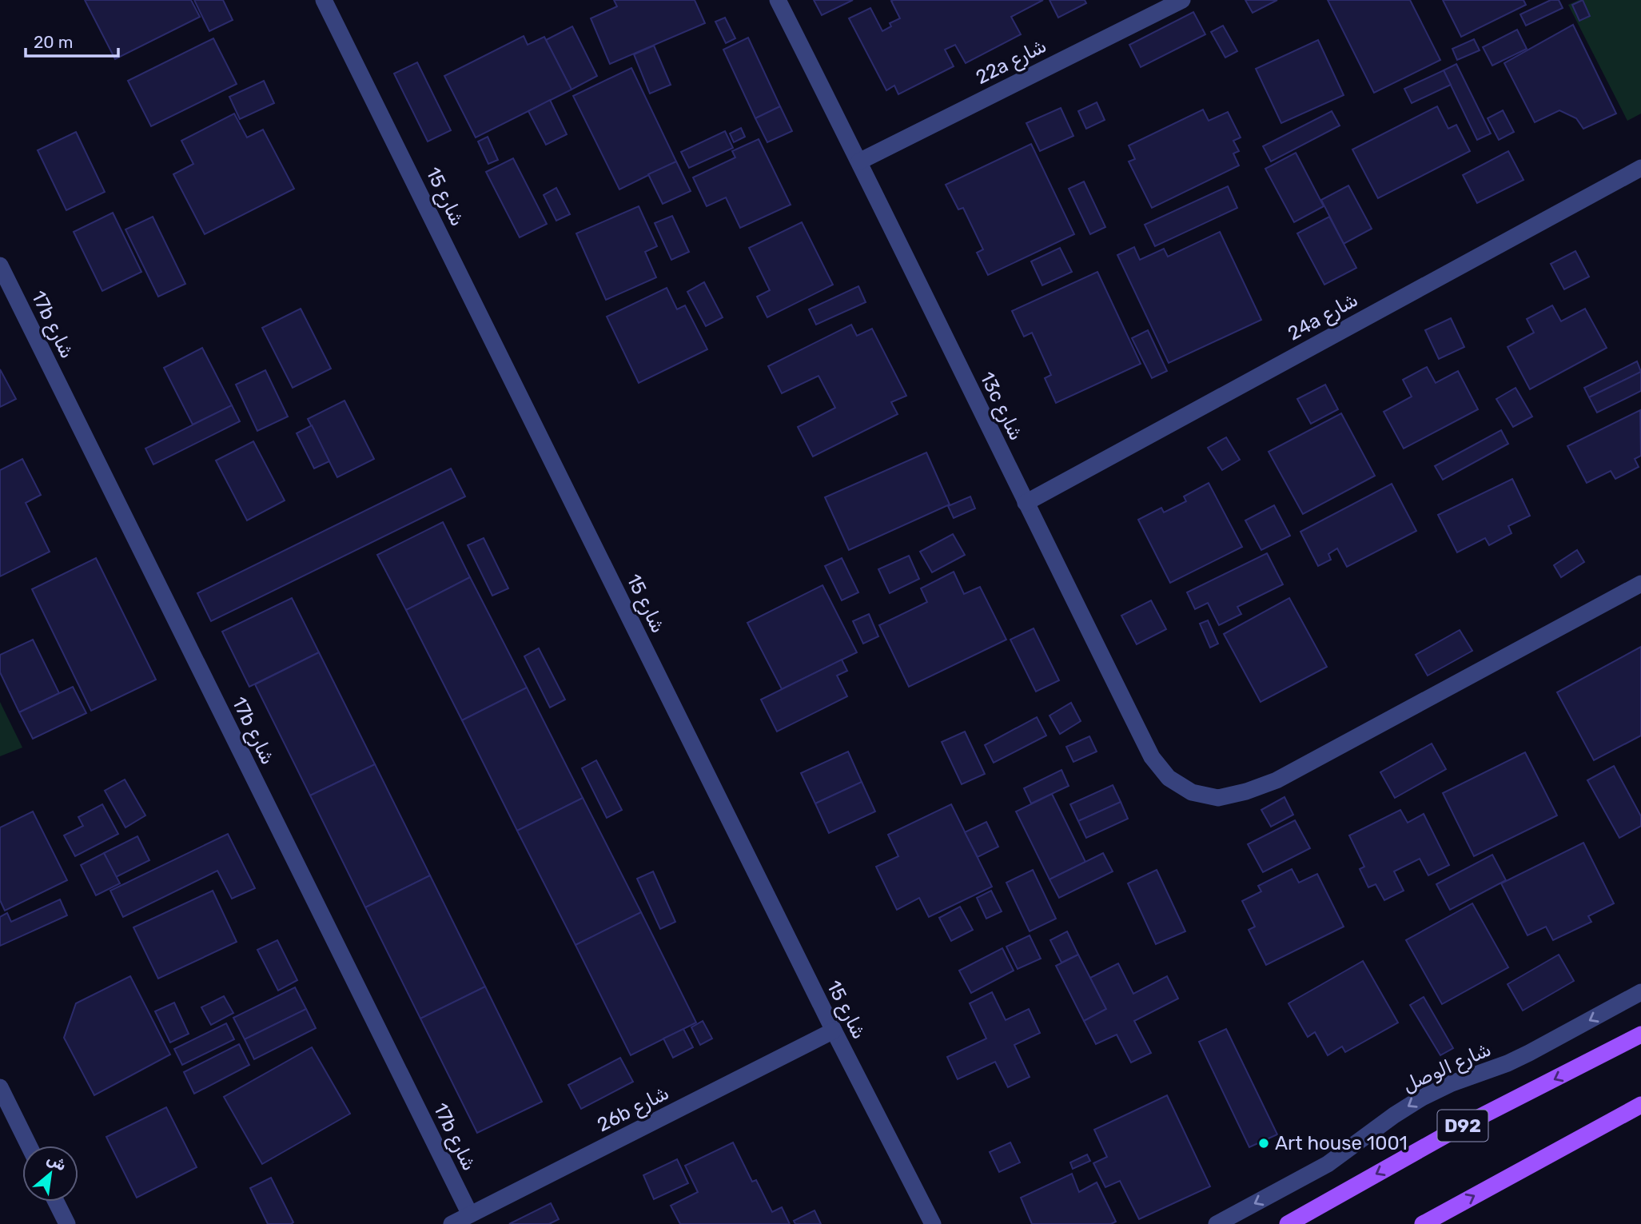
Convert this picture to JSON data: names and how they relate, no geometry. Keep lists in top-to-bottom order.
{
  "streets": {
    "main road": ["D92"],
    "street": [
      "22a شارع",
      "شارع 15",
      "24a شارع",
      "17b شارع",
      "13c شارع",
      "شارع الوصل",
      "26b شارع"
    ]
  },
  "crossings": [
    ["22a شارع", "13c شارع"],
    ["شارع 15", "26b شارع"],
    ["24a شارع", "13c شارع"],
    ["17b شارع", "26b شارع"]
  ],
  "one_way": ["شارع الوصل"],
  "places": ["Art house 1001"],
  "scale_bar": "20 m",
  "north": "top right"
}
